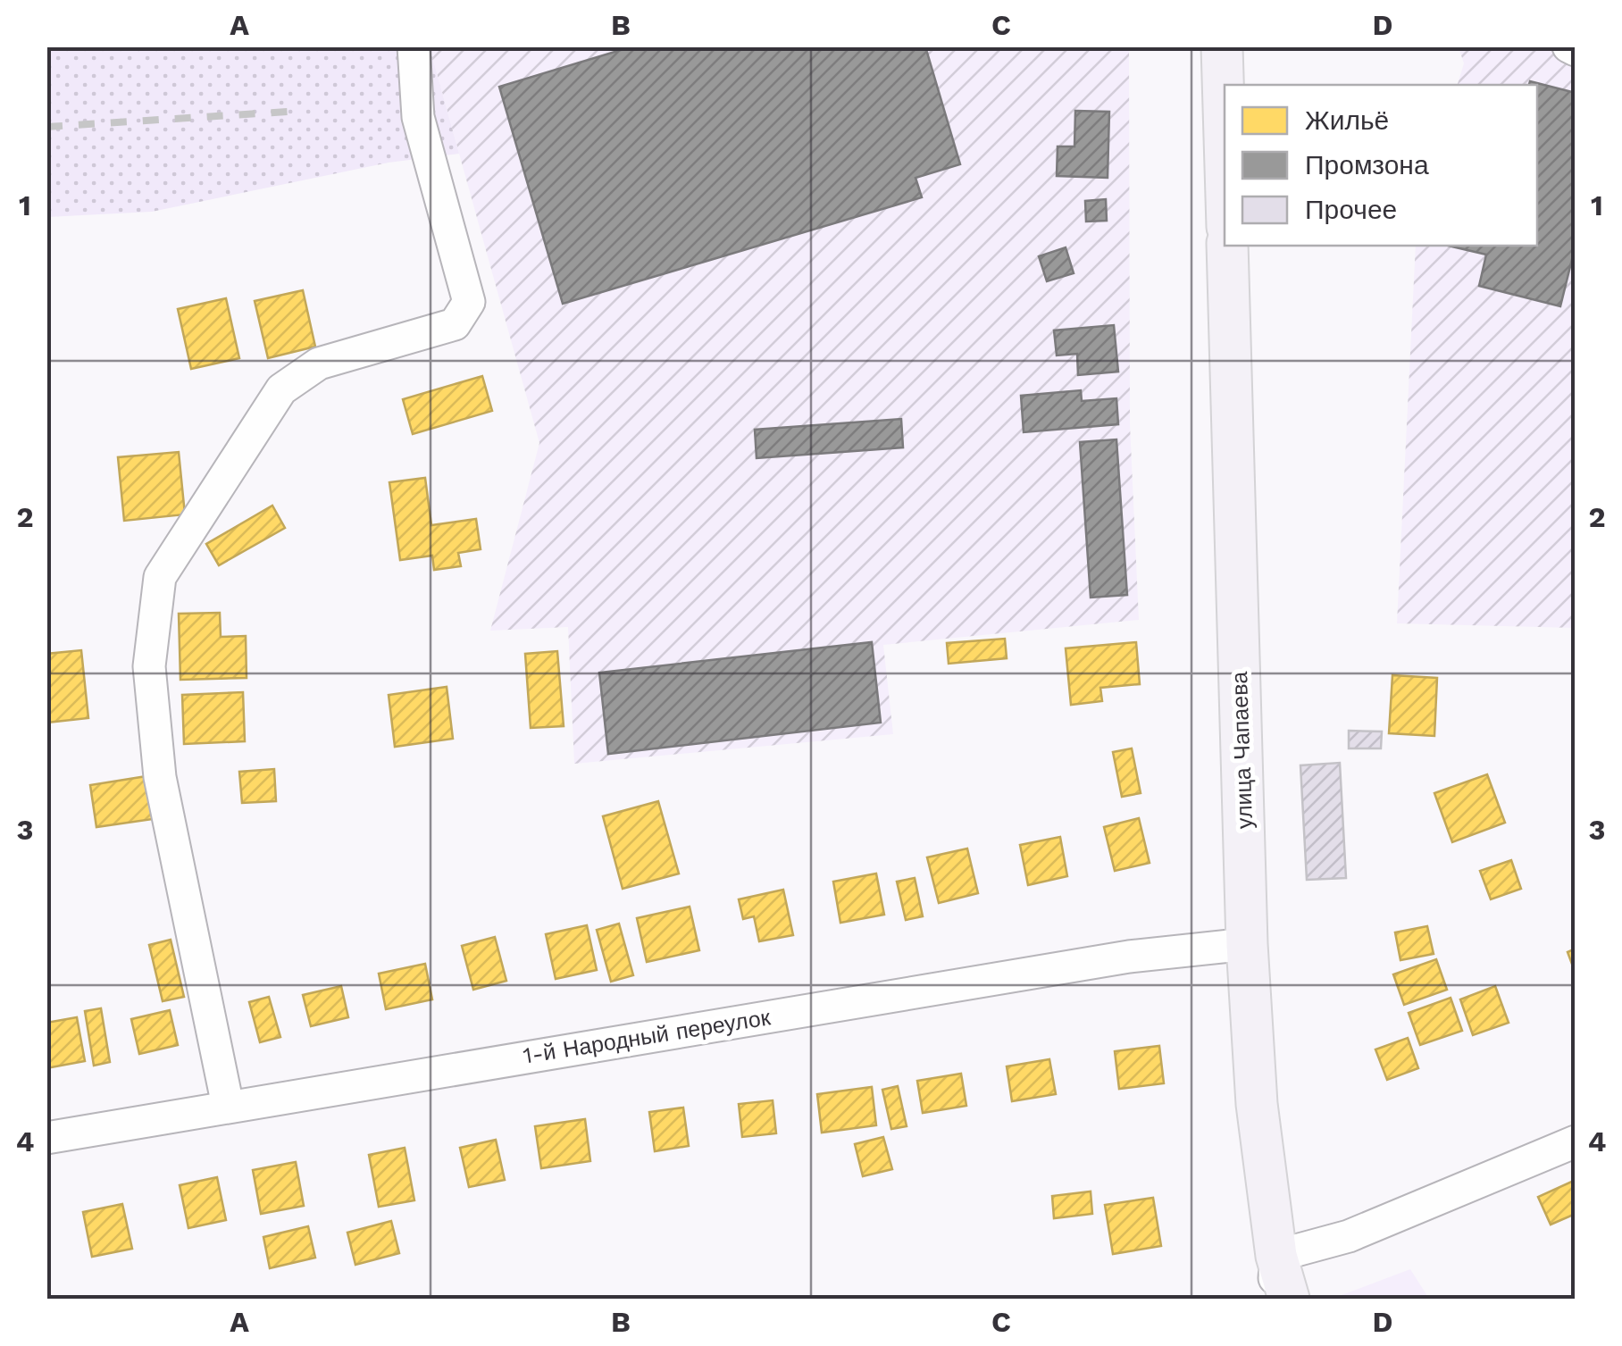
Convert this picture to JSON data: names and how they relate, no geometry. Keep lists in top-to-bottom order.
{
  "streets": {
    "main road": ["улица Чапаева"],
    "street": ["1-й Народный переулок"]
  },
  "crossings": [
    ["улица Чапаева", "1-й Народный переулок"]
  ],
  "legend": ["Жильё", "Промзона", "Прочее"],
  "grid": {
    "columns": [
      "A",
      "B",
      "C",
      "D"
    ],
    "rows": [
      "1",
      "2",
      "3",
      "4"
    ]
  }
}
